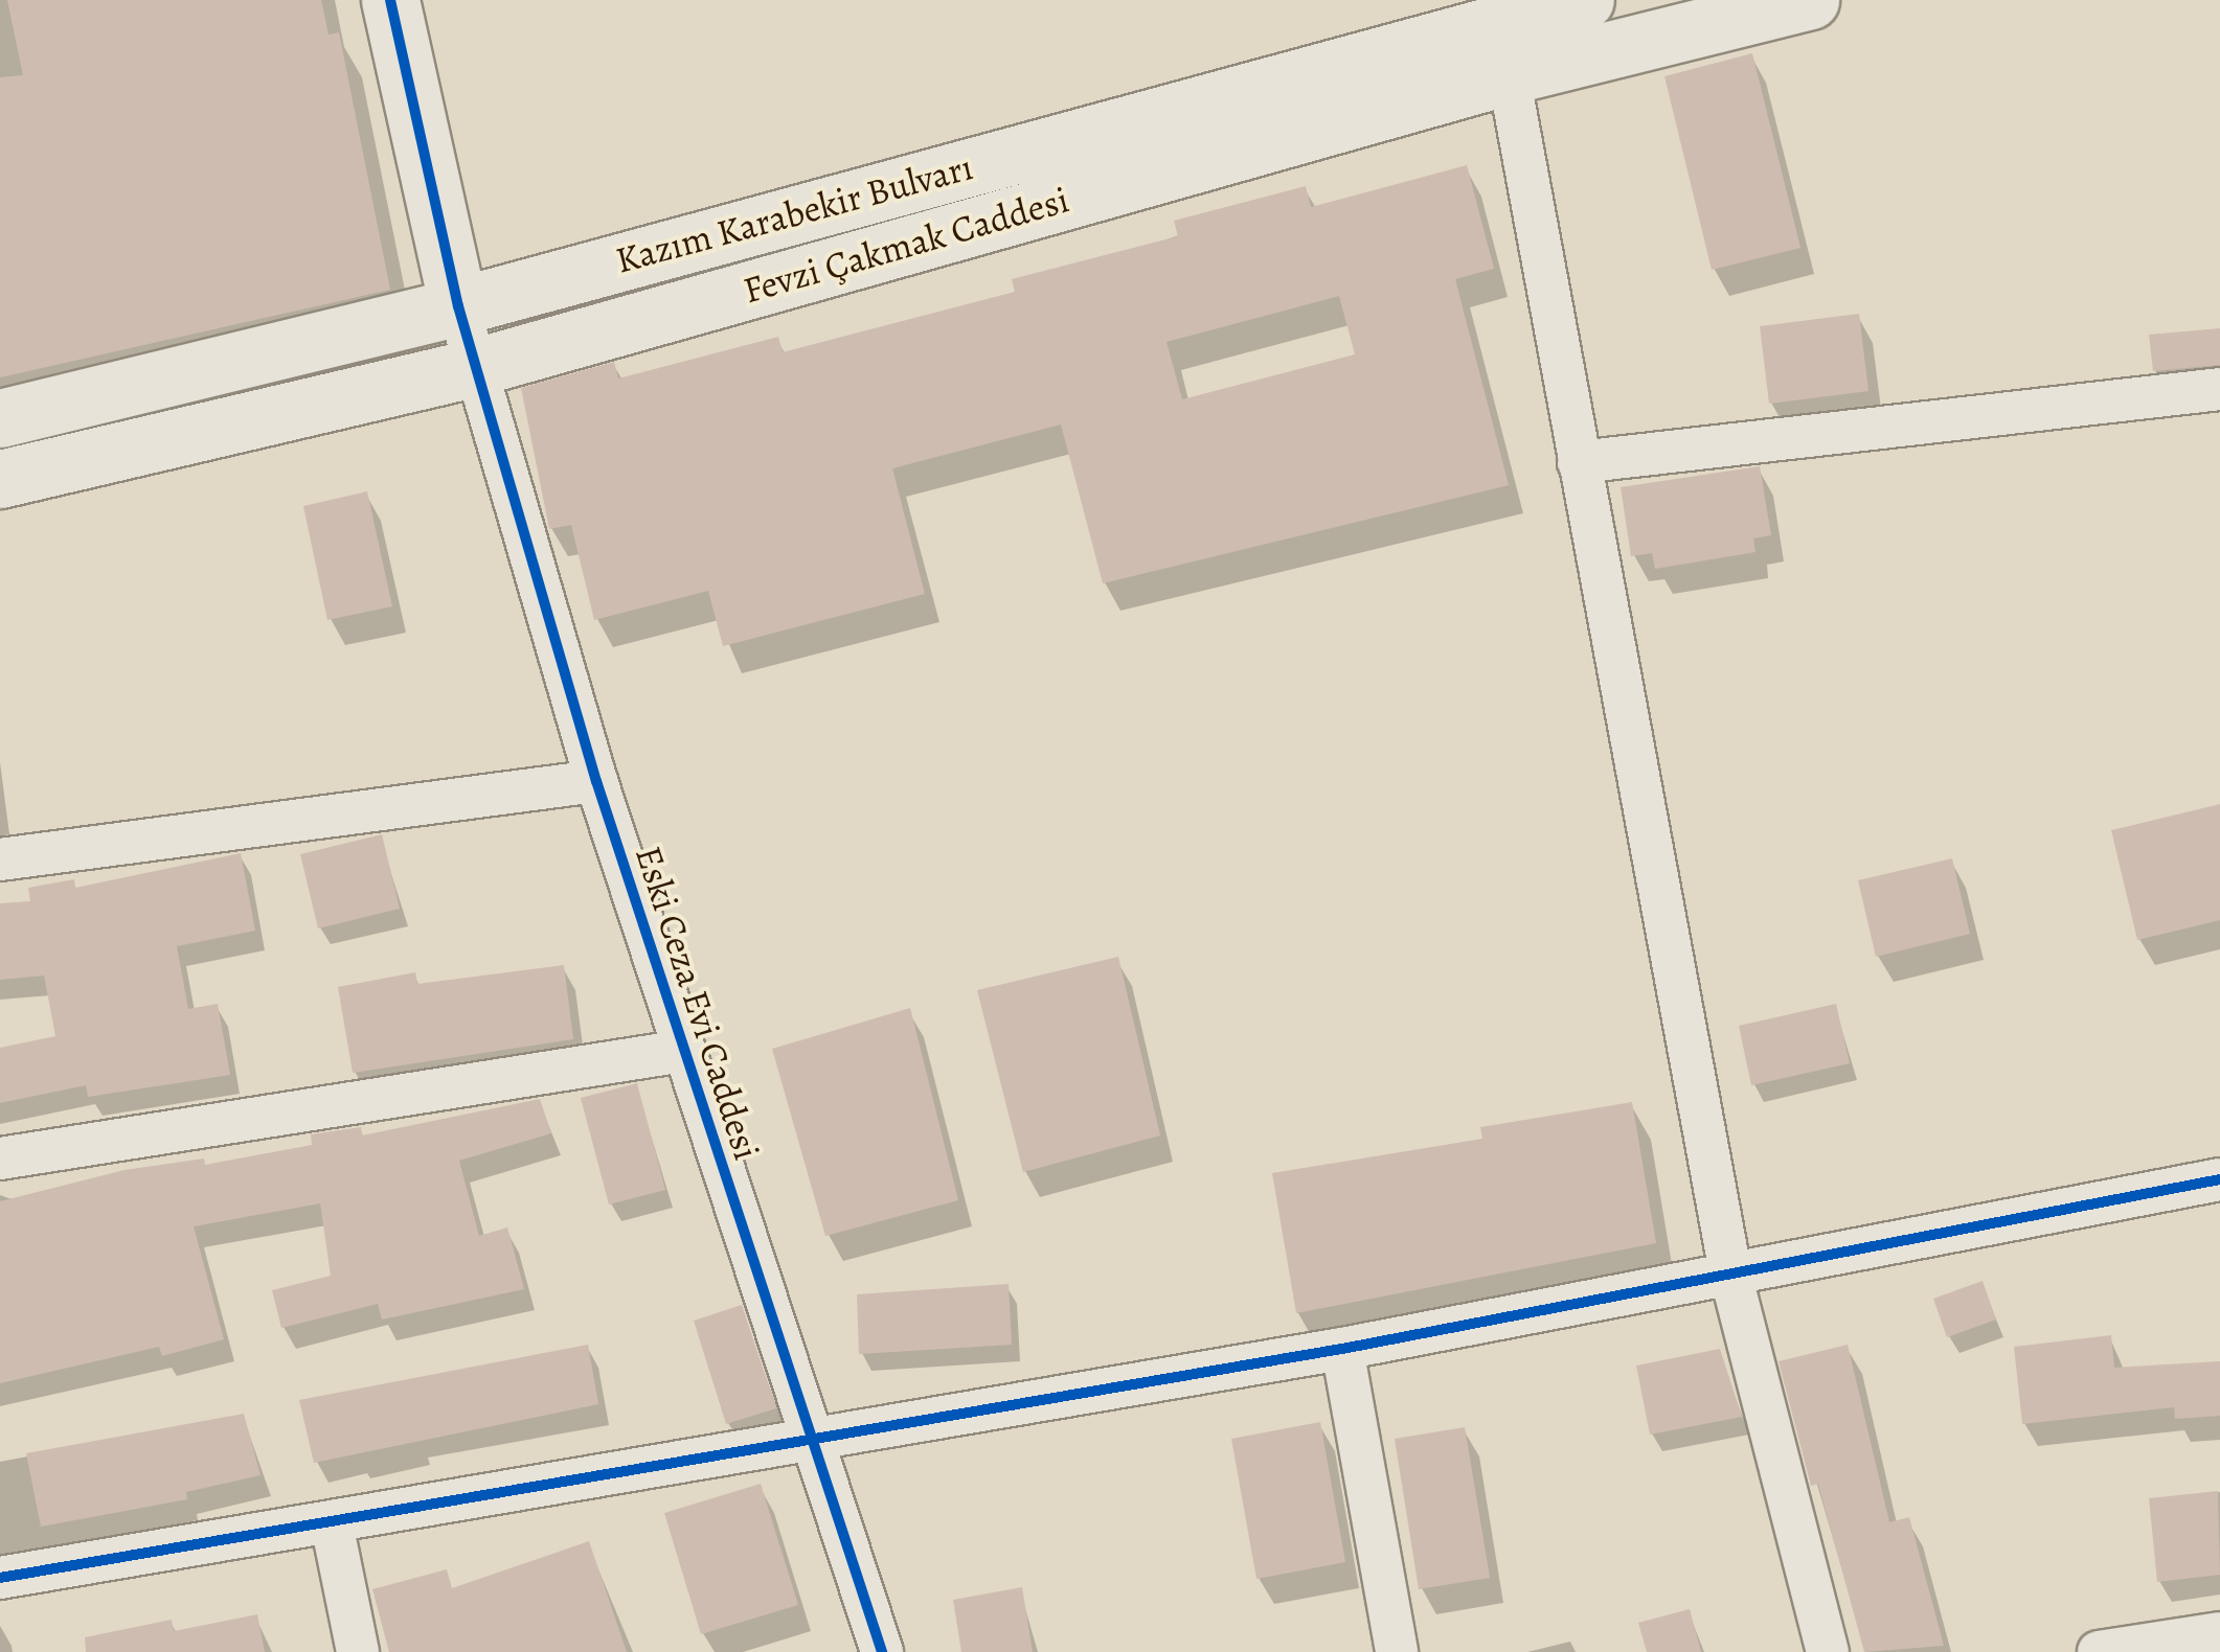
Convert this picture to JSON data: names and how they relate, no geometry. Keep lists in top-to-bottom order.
{
  "streets": {
    "main road": ["Kazım Karabekir Bulvarı", "Fevzi Çakmak Caddesi"],
    "street": ["Eski Ceza Evi Caddesi"]
  },
  "crossings": [
    ["Kazım Karabekir Bulvarı", "Eski Ceza Evi Caddesi"],
    ["Fevzi Çakmak Caddesi", "Eski Ceza Evi Caddesi"]
  ]
}
